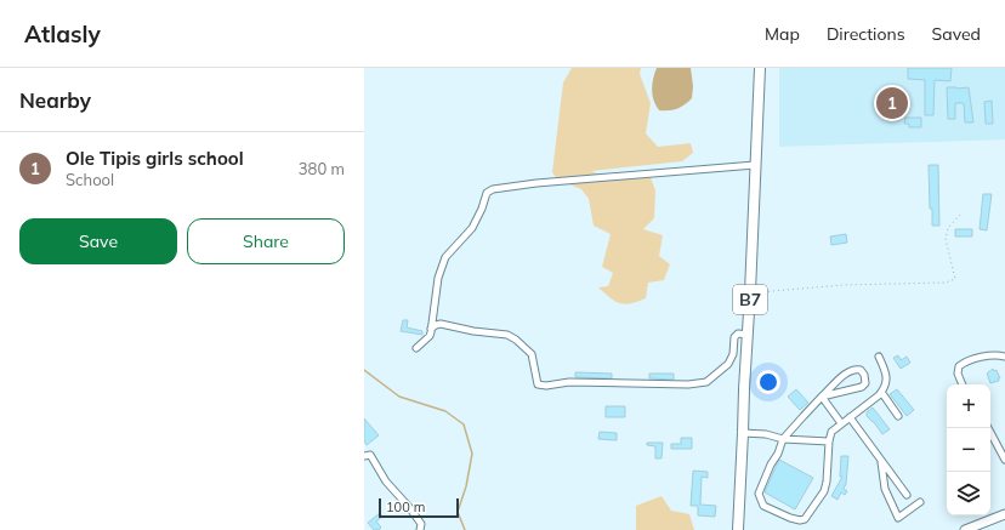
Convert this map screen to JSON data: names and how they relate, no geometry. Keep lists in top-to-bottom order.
{
  "streets": {
    "highway": ["B7"]
  },
  "scale_bar": "100 m",
  "page": {
    "header": "Atlasly",
    "nav": ["Map", "Directions", "Saved"],
    "heading": "Nearby",
    "pins": "1",
    "list": [
      {
        "mark": "1",
        "name": "Ole Tipis girls school",
        "note": "School",
        "value": "380 m"
      }
    ],
    "buttons": ["Save", "Share"],
    "map_buttons": ["+", "−"],
    "scale": "100 m"
  }
}
